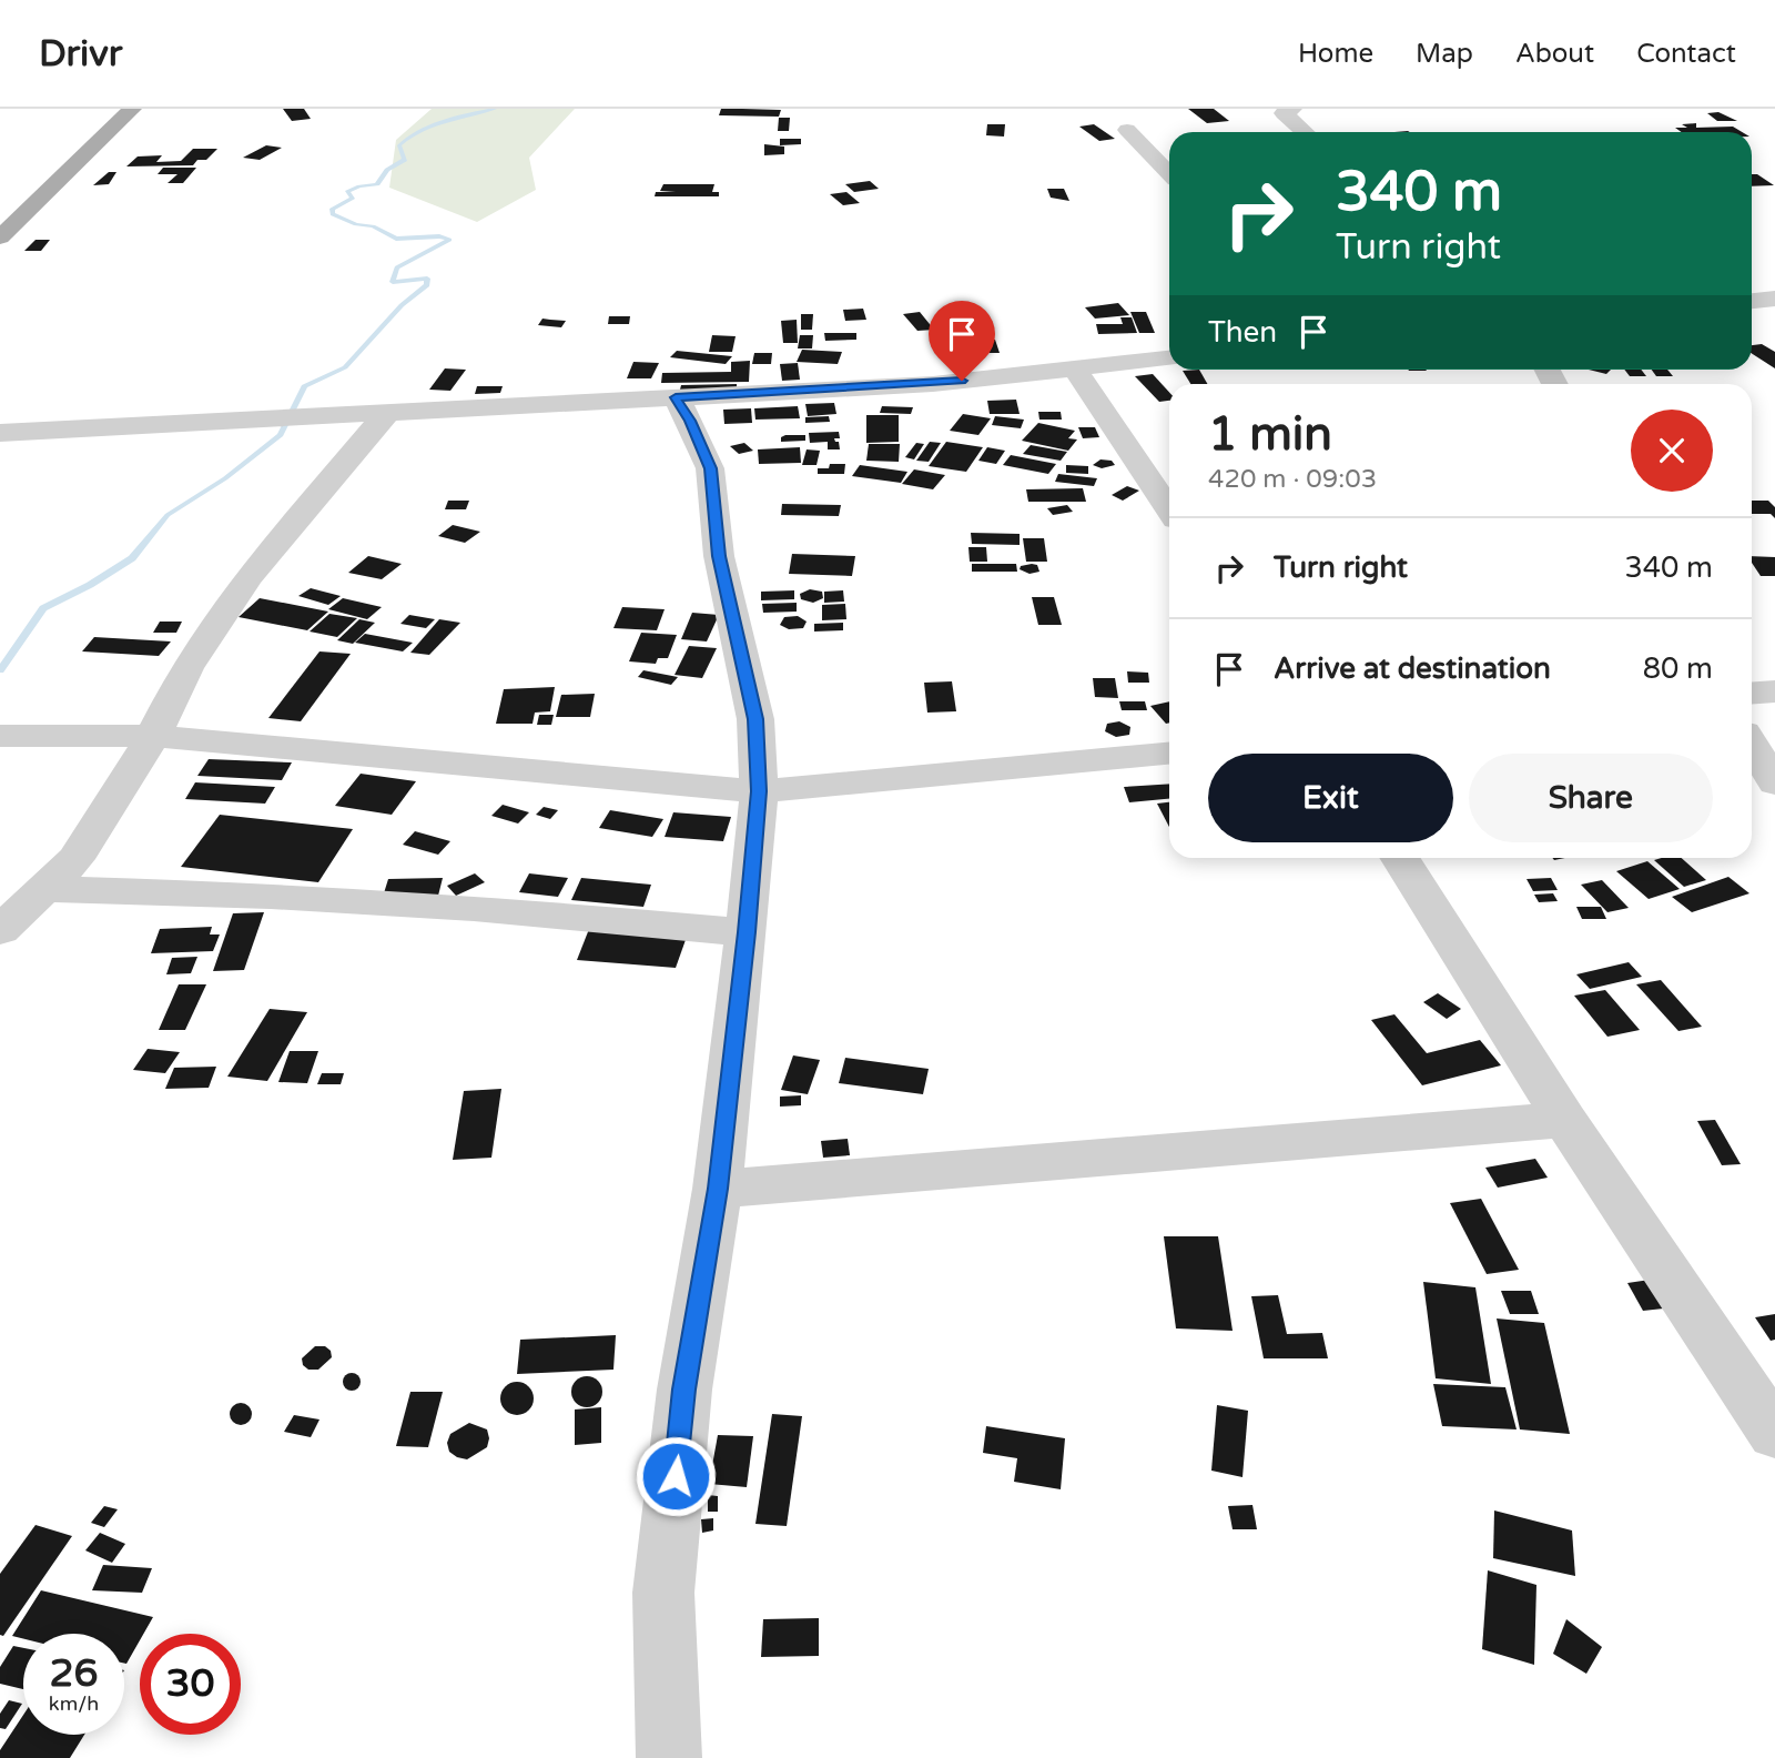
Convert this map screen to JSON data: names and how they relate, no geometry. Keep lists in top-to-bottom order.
{
  "page": {
    "header": "Drivr",
    "nav": [
      "Home",
      "Map",
      "About",
      "Contact"
    ],
    "turn": ["340 m", "Turn right"],
    "then": "Then",
    "heading": ["1 min", "420 m · 09:03"],
    "list": [
      {
        "name": "Turn right",
        "value": "340 m"
      },
      {
        "name": "Arrive at destination",
        "value": "80 m"
      }
    ],
    "buttons": ["Exit", "Share"],
    "speed": "26 km/h",
    "limit": "30"
  }
}
